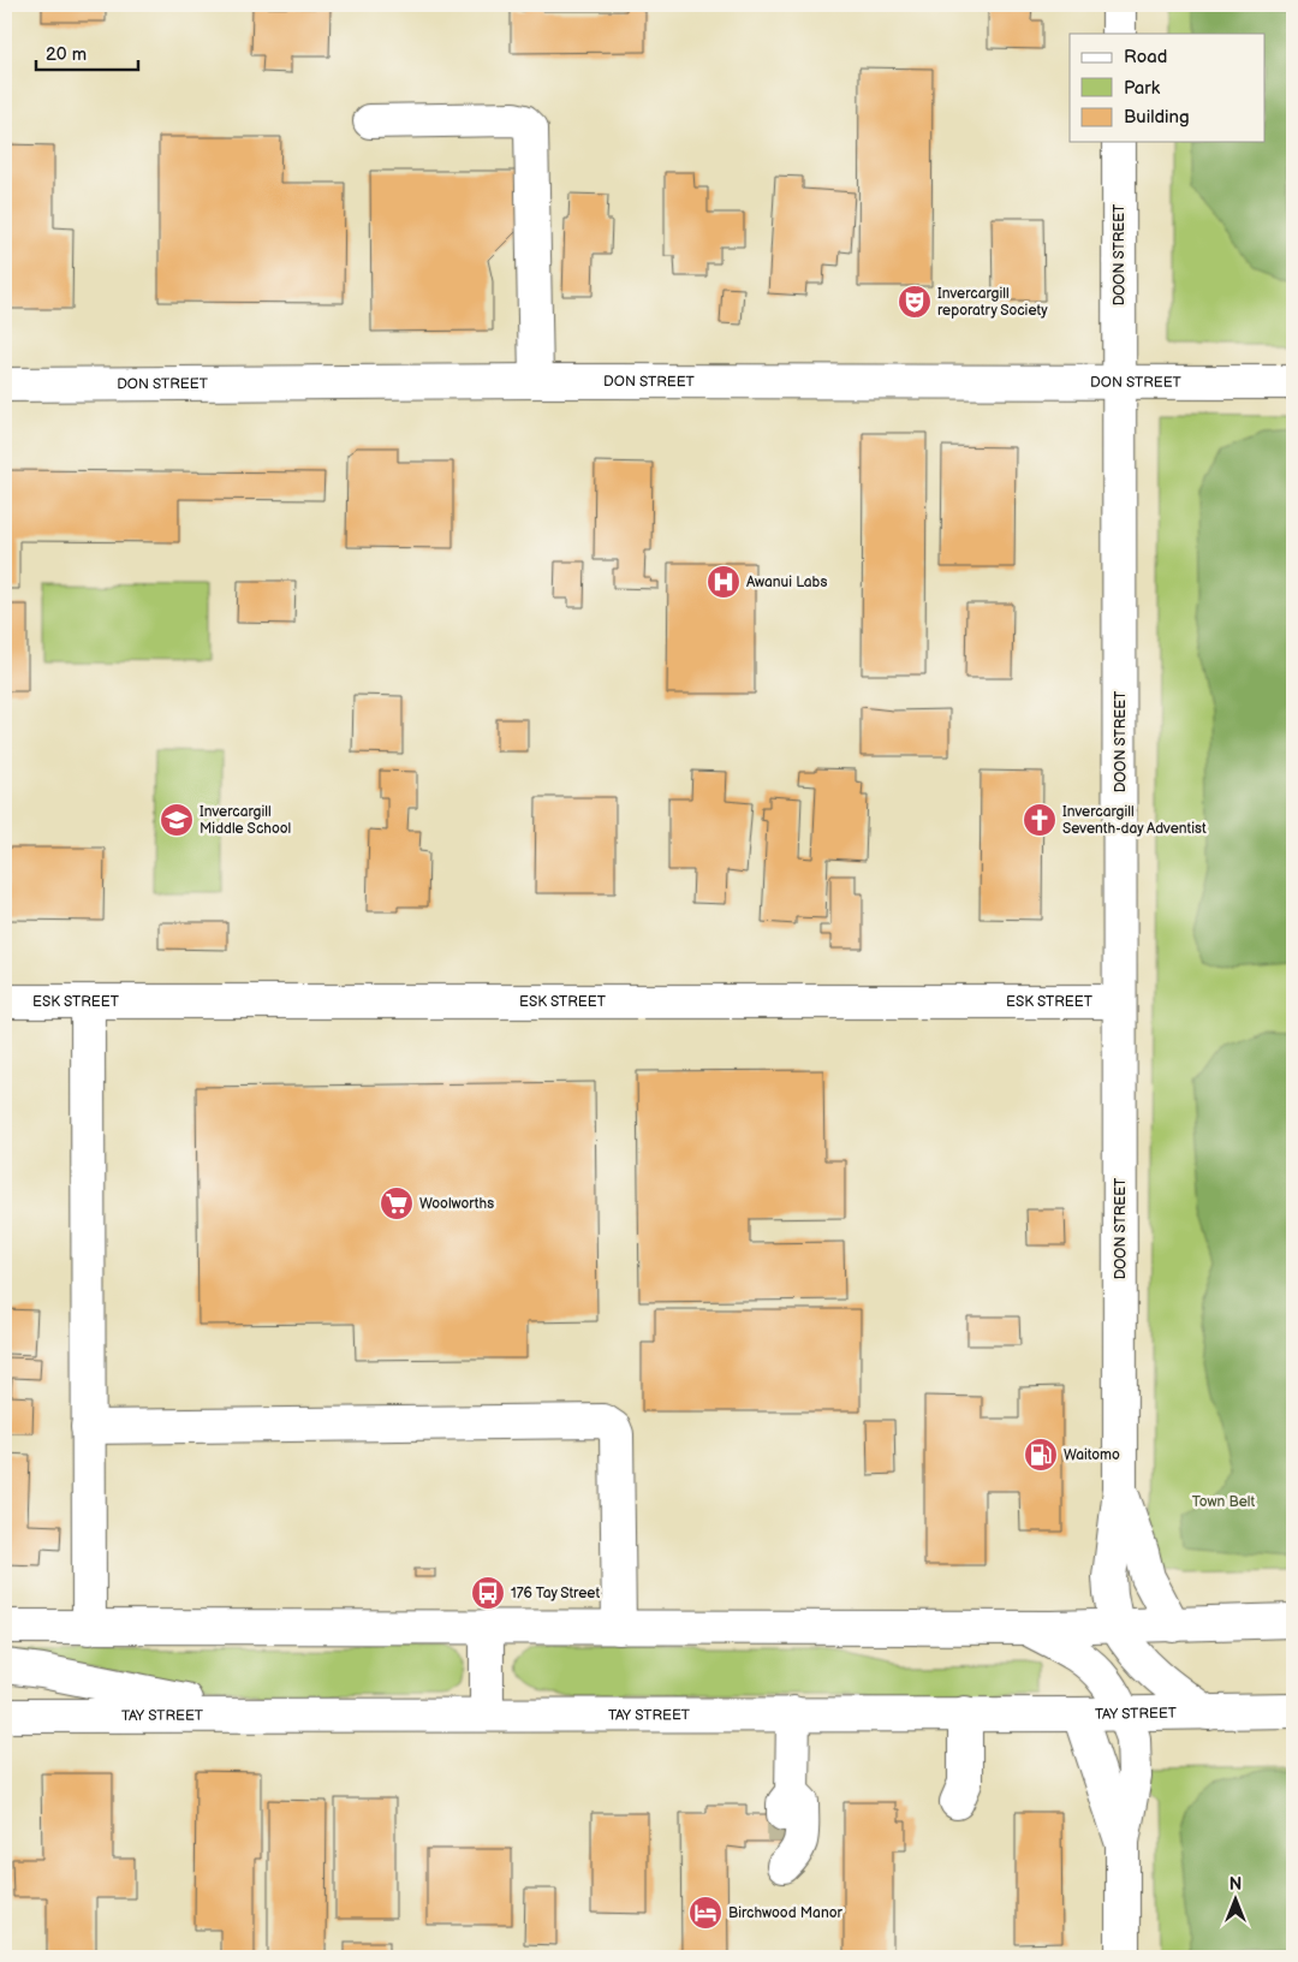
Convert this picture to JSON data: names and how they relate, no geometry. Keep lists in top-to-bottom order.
{
  "streets": {
    "main road": [
      "DOON STREET",
      "DON STREET",
      "ESK STREET",
      "TAY STREET"
    ]
  },
  "crossings": [
    ["DOON STREET", "DON STREET"],
    ["DOON STREET", "ESK STREET"]
  ],
  "parks": ["Town Belt"],
  "places": {
    "theatre": ["Invercargill reporatry Society"],
    "hospital": ["Awanui Labs"],
    "school or university": ["Invercargill Middle School"],
    "church": ["Invercargill Seventh-day Adventist"],
    "supermarket": ["Woolworths"],
    "fuel station": ["Waitomo"],
    "bus stop": ["176 Tay Street"],
    "hotel": ["Birchwood Manor"]
  },
  "legend": ["Road", "Park", "Building"],
  "scale_bar": "20 m",
  "north": "top"
}
